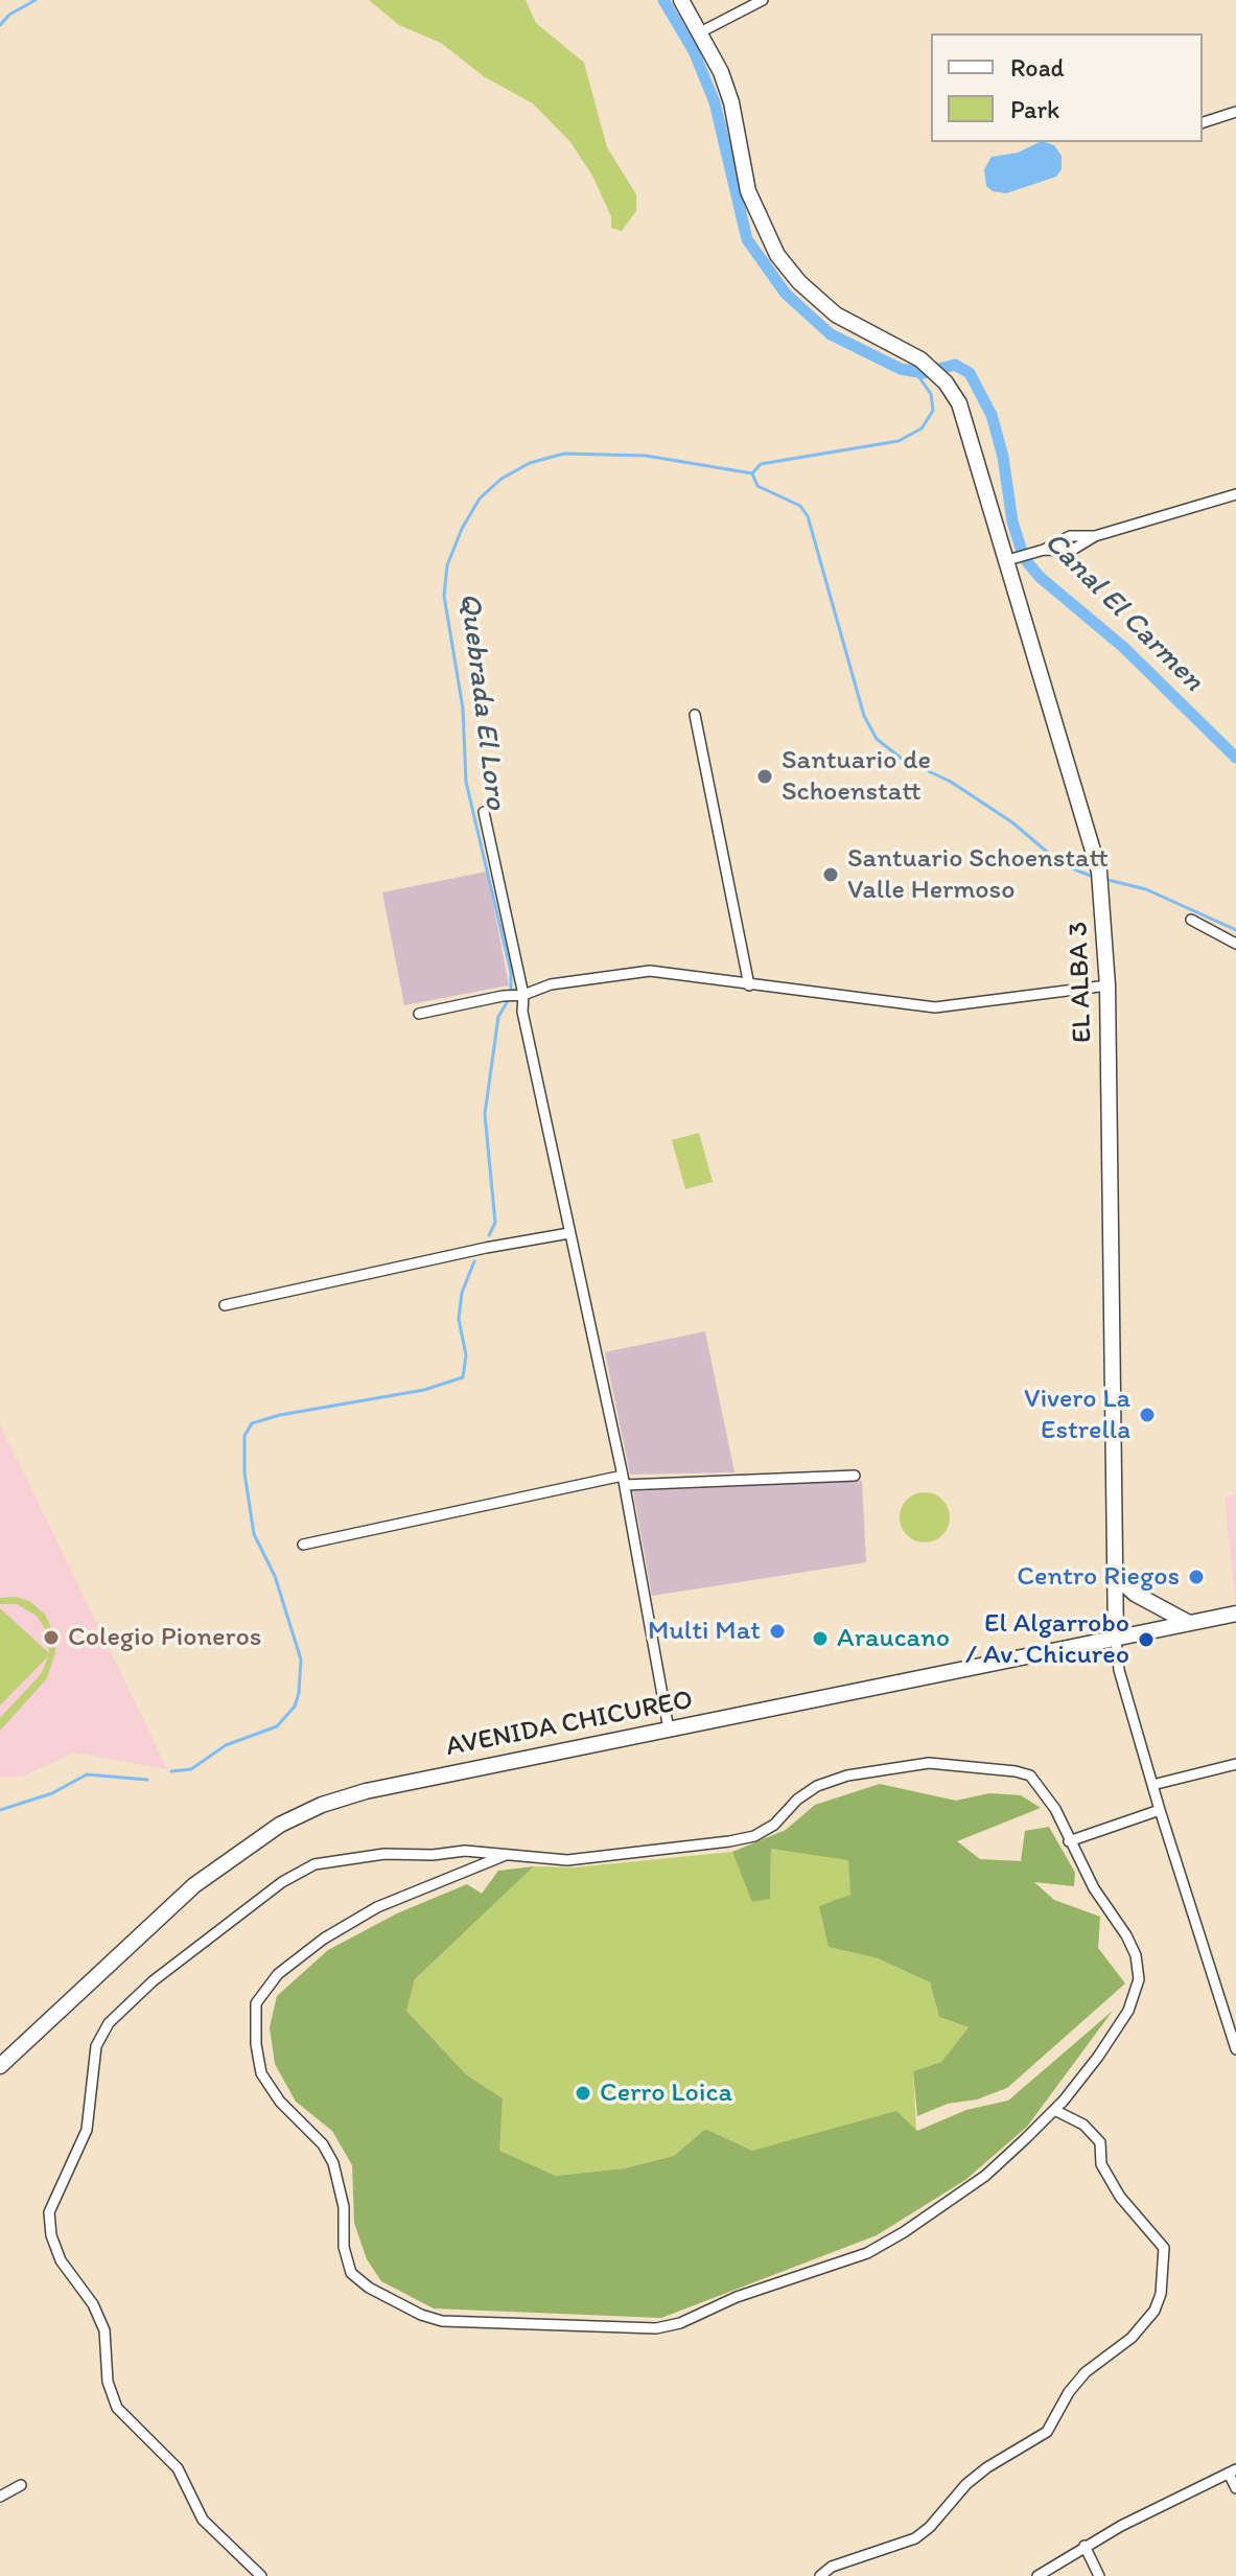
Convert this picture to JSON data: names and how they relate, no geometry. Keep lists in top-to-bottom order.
{
  "streets": {
    "street": ["EL ALBA 3", "AVENIDA CHICUREO"]
  },
  "crossings": [
    ["EL ALBA 3", "AVENIDA CHICUREO"]
  ],
  "water": ["Canal El Carmen", "Quebrada El Loro"],
  "places": [
    "Santuario de Schoenstatt",
    "Santuario Schoenstatt Valle Hermoso",
    "Vivero La Estrella",
    "Centro Riegos",
    "Multi Mat",
    "Colegio Pioneros",
    "Araucano",
    "El Algarrobo / Av. Chicureo",
    "Cerro Loica"
  ],
  "legend": ["Road", "Park"]
}
